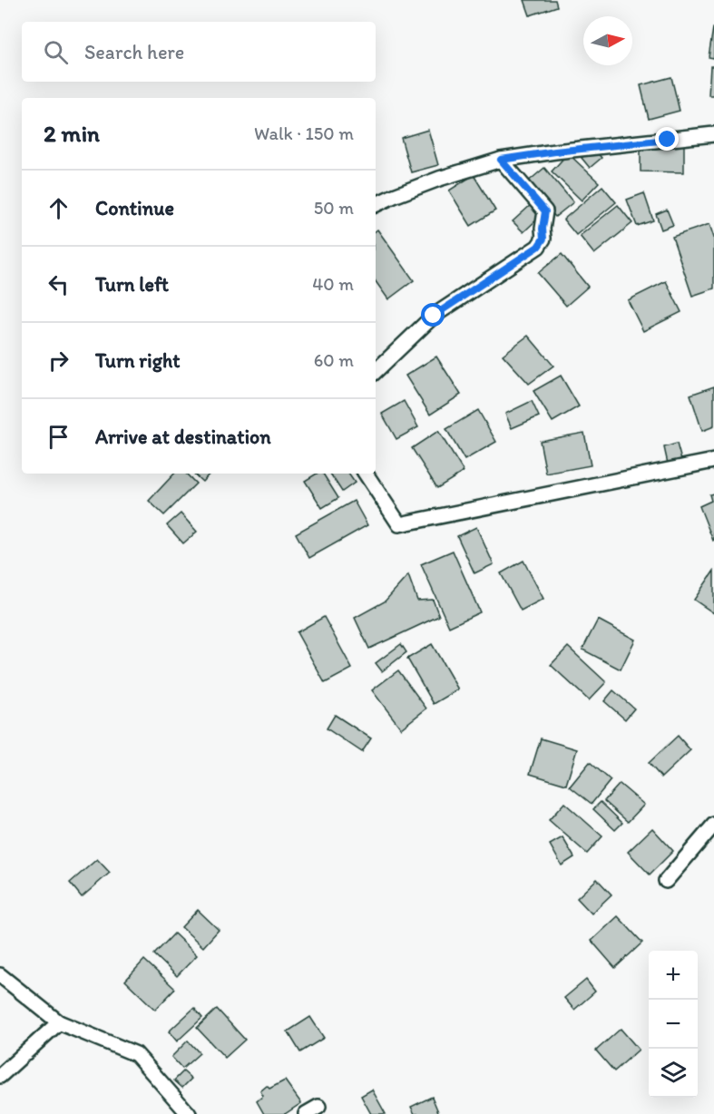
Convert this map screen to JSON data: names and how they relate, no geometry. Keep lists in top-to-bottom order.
{
  "north": "right",
  "page": {
    "search": "Search here",
    "heading": ["2 min", "Walk · 150 m"],
    "list": [
      ["Continue", "50 m"],
      ["Turn left", "40 m"],
      ["Turn right", "60 m"],
      "Arrive at destination"
    ],
    "map_buttons": ["+", "−"]
  }
}
